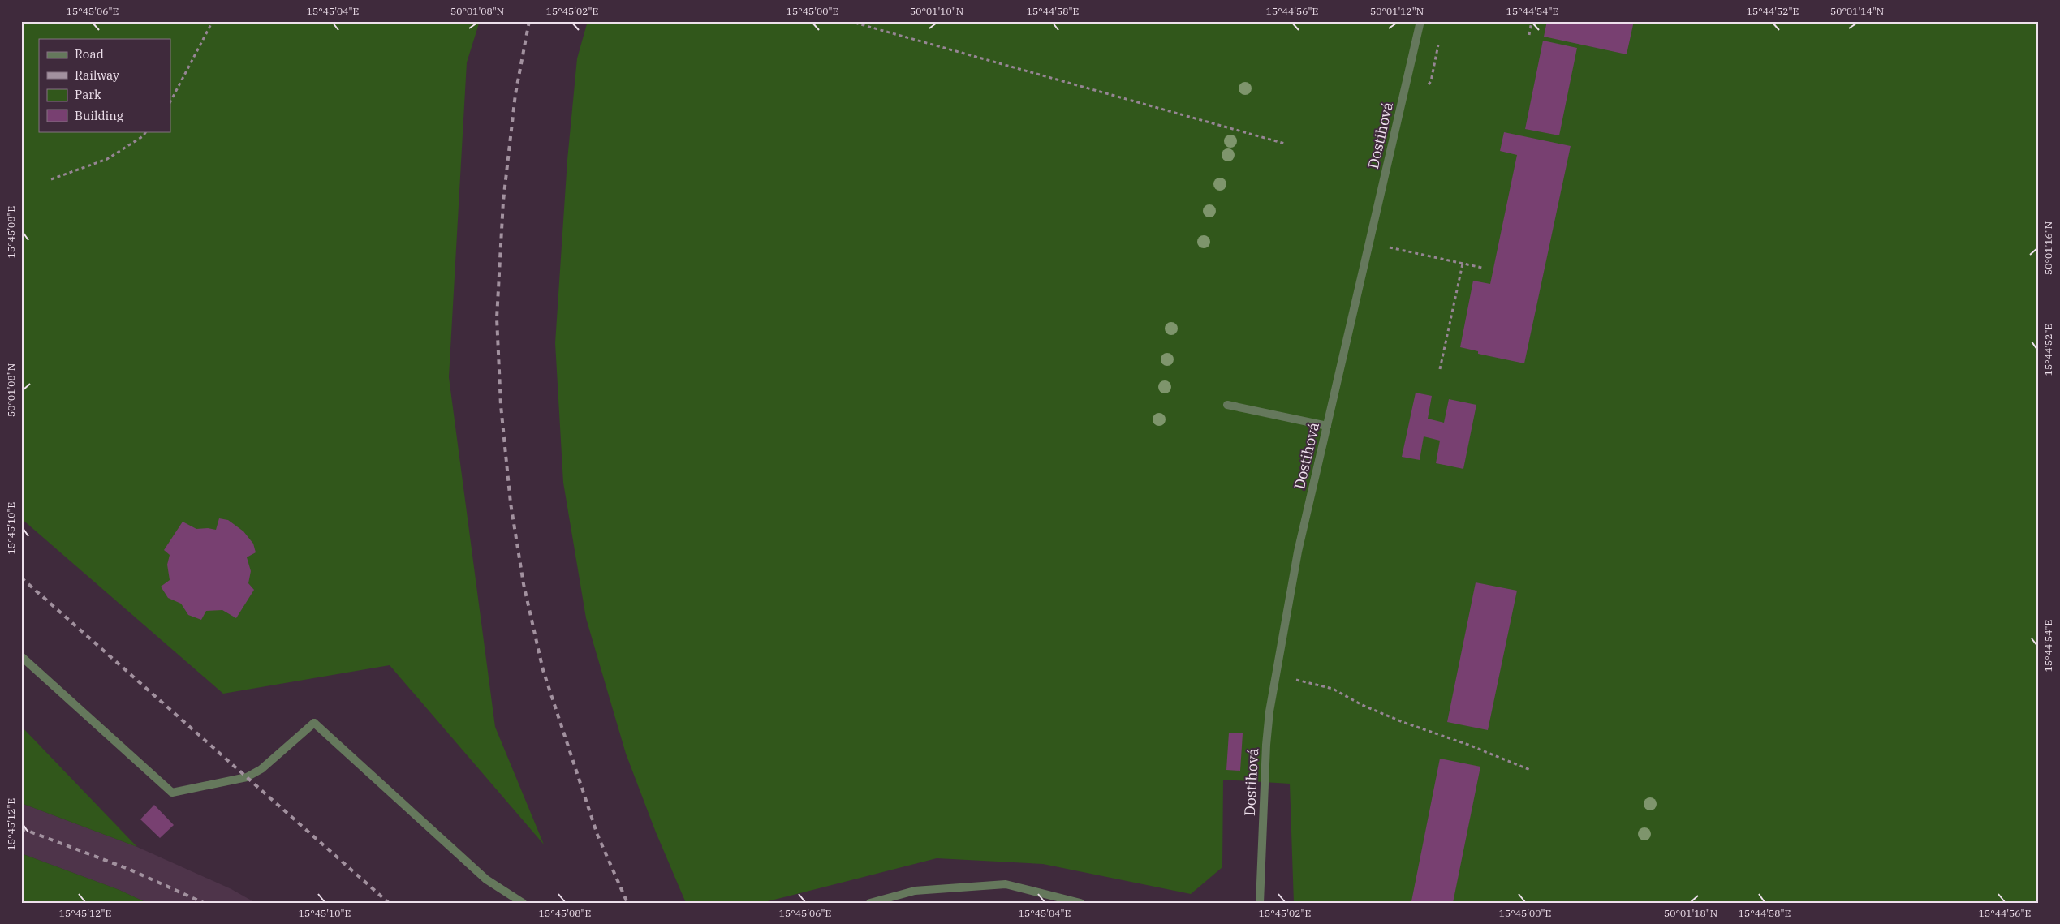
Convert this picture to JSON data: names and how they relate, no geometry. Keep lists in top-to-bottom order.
{
  "streets": {
    "street": ["Dostihová"]
  },
  "legend": [
    "Road",
    "Railway",
    "Park",
    "Building"
  ],
  "coordinates": [
    "15°45'06\"E",
    "15°45'04\"E",
    "50°01'08\"N",
    "15°45'02\"E",
    "15°45'00\"E",
    "50°01'10\"N",
    "15°44'58\"E",
    "15°44'56\"E",
    "50°01'12\"N",
    "15°44'54\"E",
    "15°44'52\"E",
    "50°01'14\"N",
    "15°45'08\"E",
    "50°01'16\"N",
    "15°45'10\"E",
    "15°45'12\"E",
    "50°01'18\"N"
  ]
}
